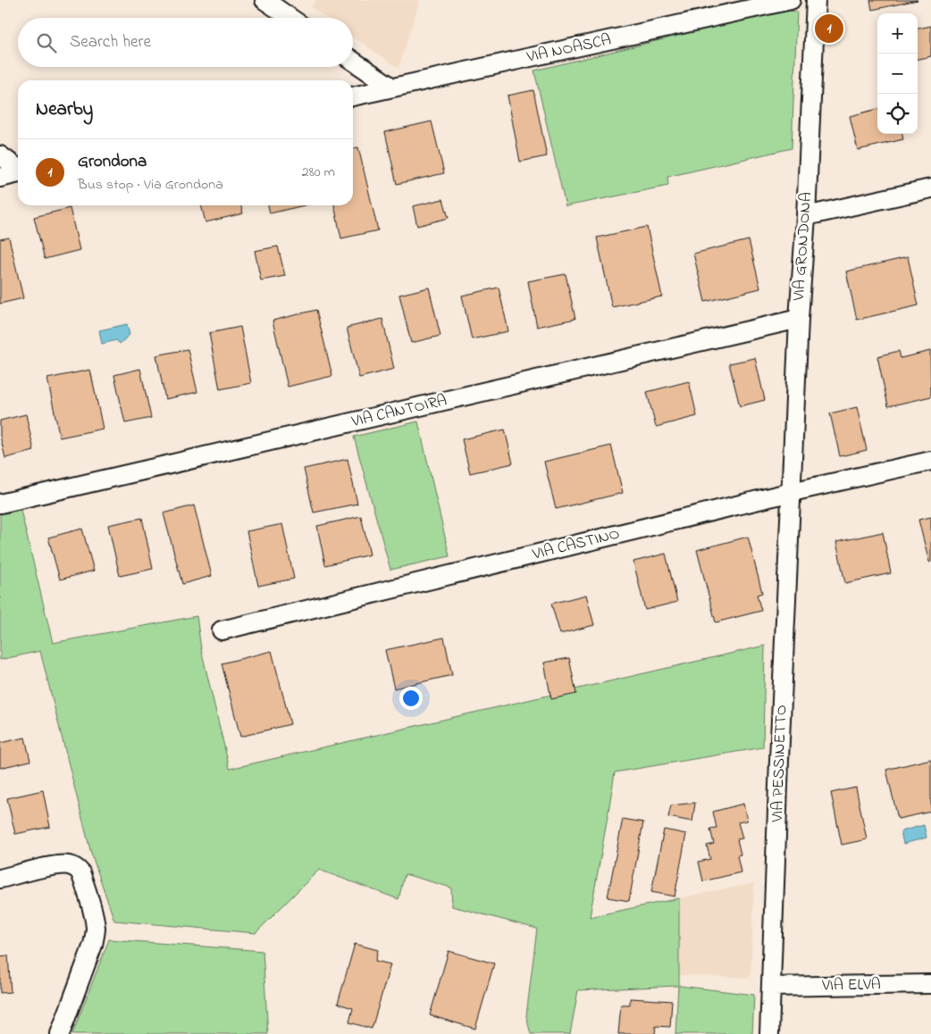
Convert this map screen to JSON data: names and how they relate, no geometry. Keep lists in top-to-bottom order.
{
  "streets": {
    "street": [
      "VIA NOASCA",
      "VIA GRONDONA",
      "VIA CANTOIRA",
      "VIA CASTINO",
      "VIA PESSINETTO",
      "VIA ELVA"
    ]
  },
  "crossings": [
    ["VIA GRONDONA", "VIA CANTOIRA"],
    ["VIA GRONDONA", "VIA CASTINO"],
    ["VIA GRONDONA", "VIA PESSINETTO"],
    ["VIA CASTINO", "VIA PESSINETTO"],
    ["VIA PESSINETTO", "VIA ELVA"]
  ],
  "page": {
    "pins": "1",
    "map_buttons": ["+", "−"],
    "search": "Search here",
    "heading": "Nearby",
    "list": [
      {
        "mark": "1",
        "name": "Grondona",
        "note": "Bus stop · Via Grondona",
        "value": "280 m"
      }
    ]
  }
}
